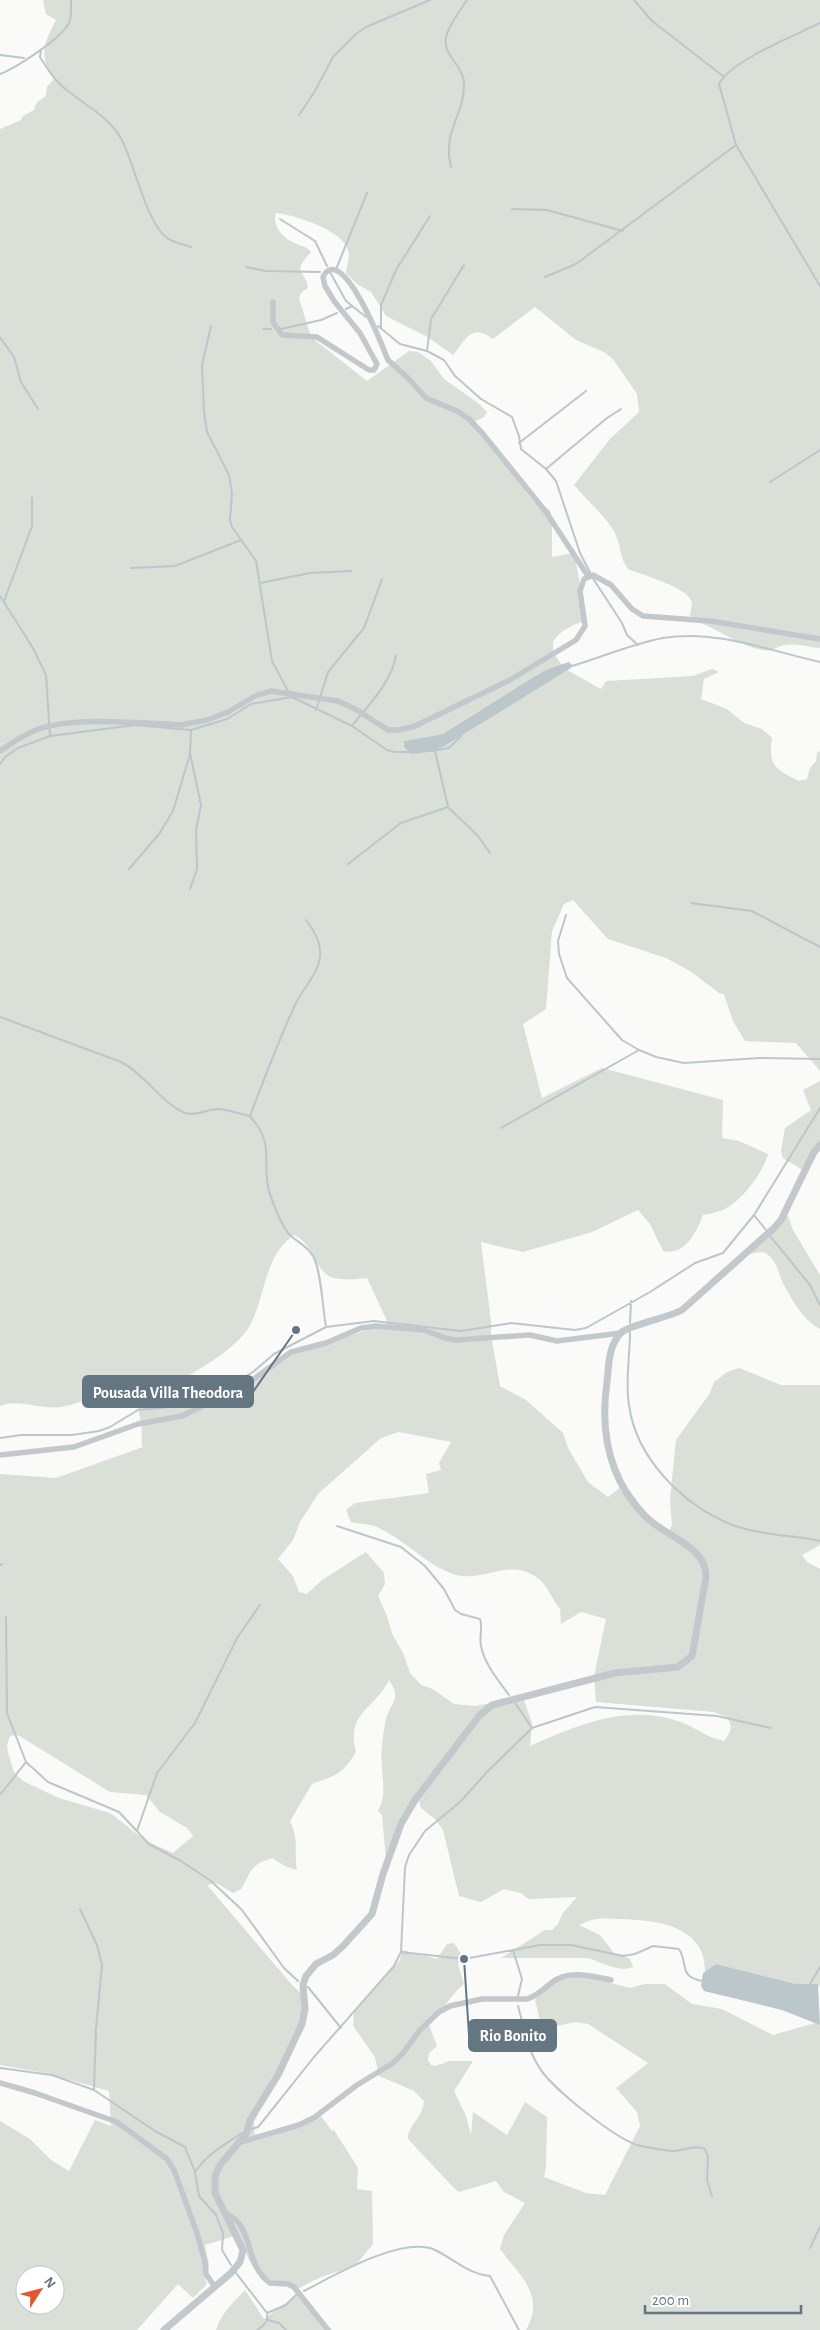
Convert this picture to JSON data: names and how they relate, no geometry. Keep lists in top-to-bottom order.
{
  "places": ["Pousada Villa Theodora", "Rio Bonito"],
  "scale_bar": "200 m",
  "north": "top right"
}
